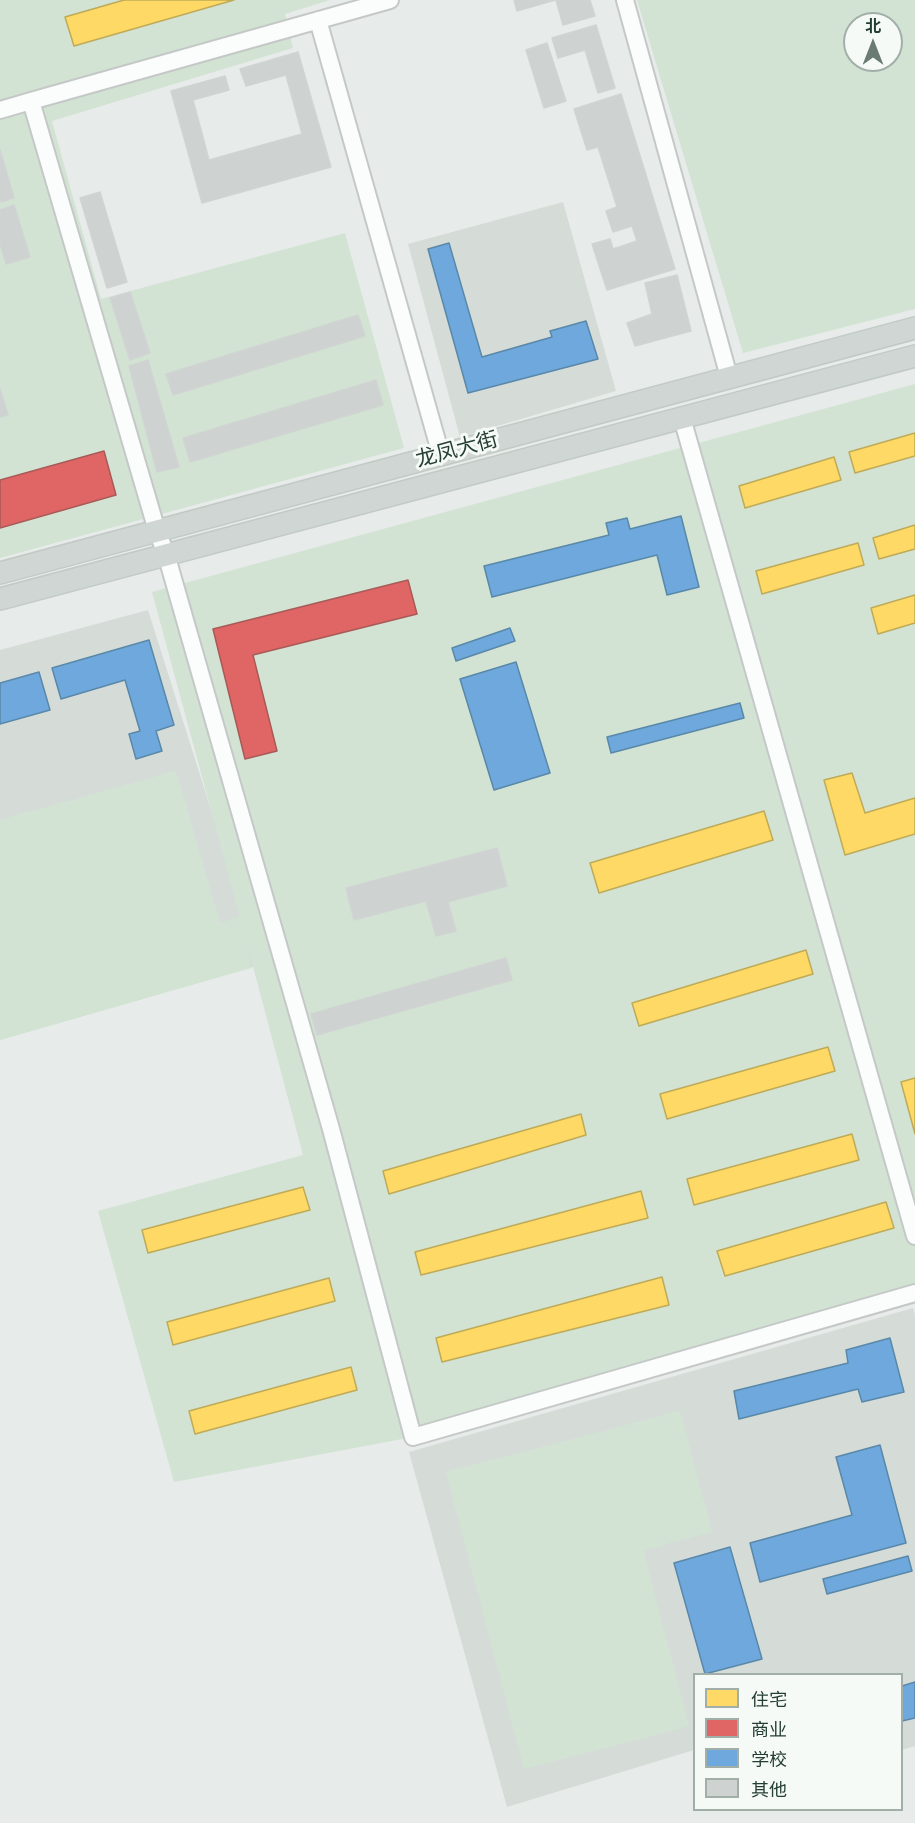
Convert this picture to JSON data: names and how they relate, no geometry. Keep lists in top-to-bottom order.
{
  "streets": {
    "main road": ["龙凤大街"]
  },
  "legend": [
    "住宅",
    "商业",
    "学校",
    "其他"
  ],
  "north": "top"
}
